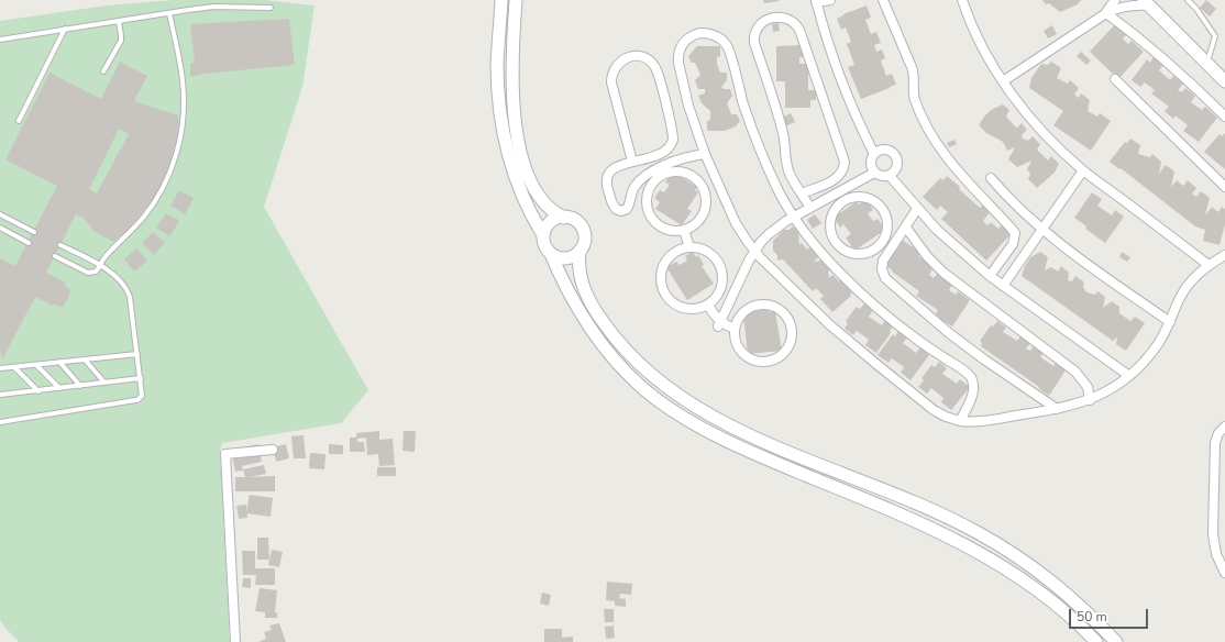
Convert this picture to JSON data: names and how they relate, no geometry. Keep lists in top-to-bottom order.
{
  "scale_bar": "50 m"
}
